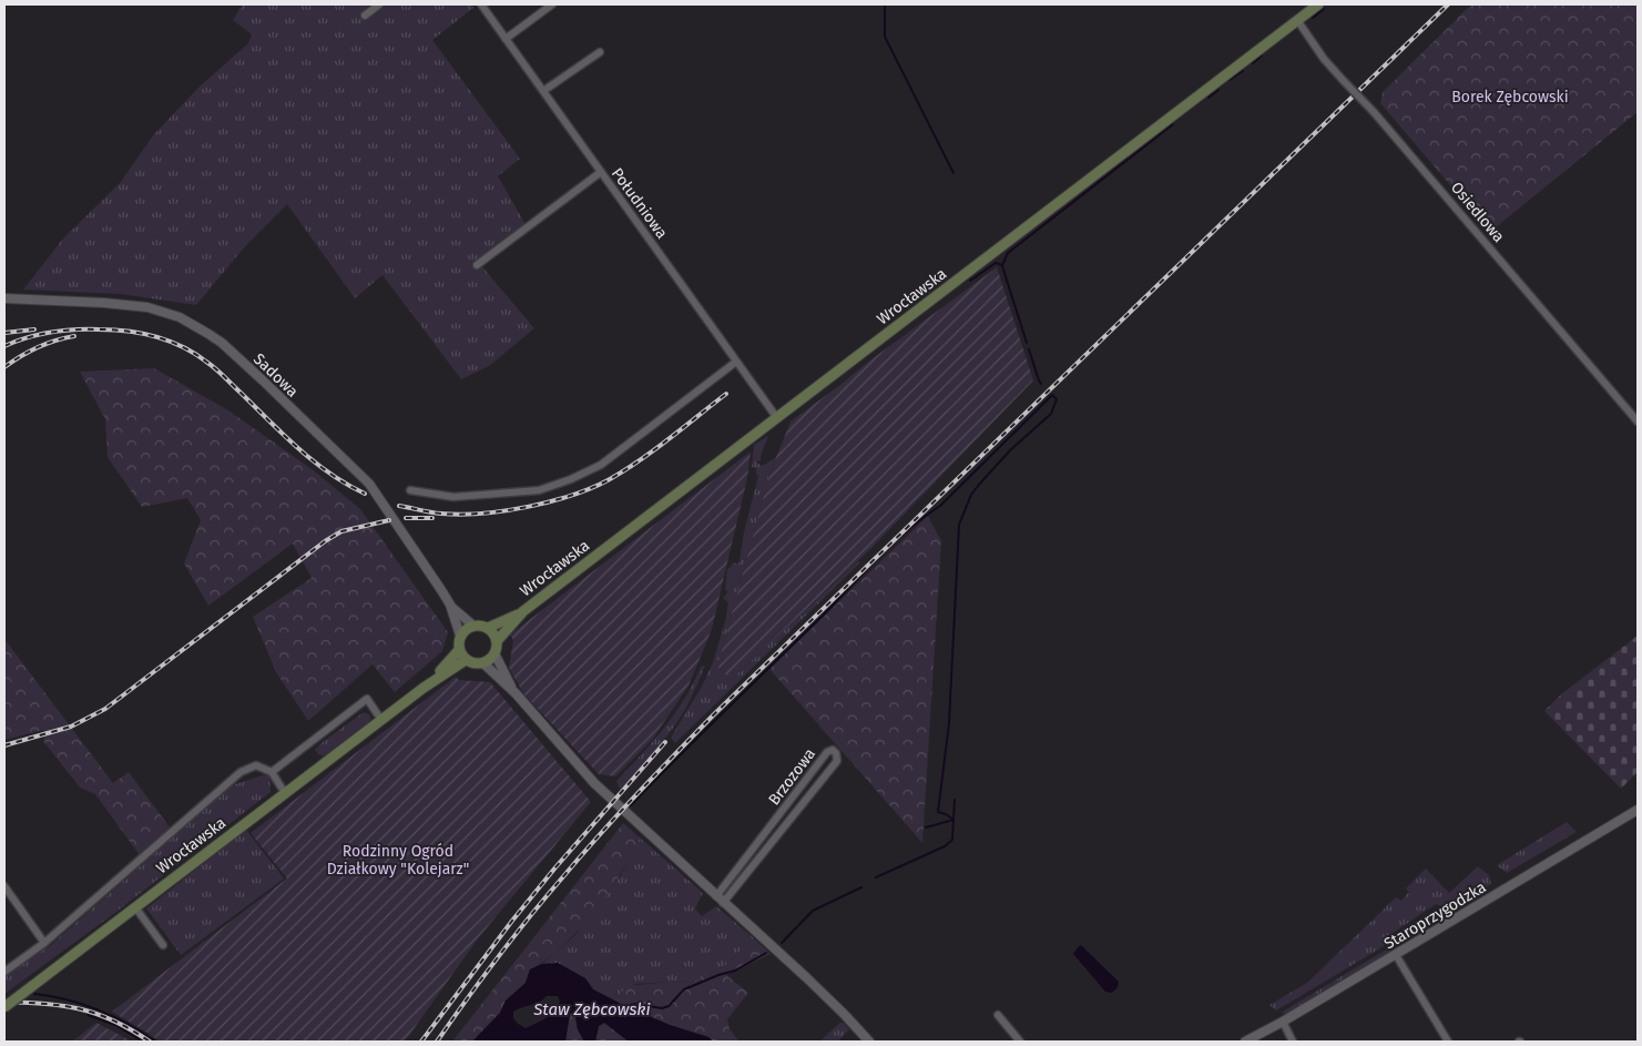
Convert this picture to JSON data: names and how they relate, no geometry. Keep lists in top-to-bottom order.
{
  "streets": {
    "main road": ["Wrocławska"],
    "street": [
      "Południowa",
      "Osiedlowa",
      "Sadowa",
      "Brzozowa",
      "Staroprzygodzka"
    ]
  },
  "crossings": [
    ["Południowa", "Wrocławska"],
    ["Osiedlowa", "Wrocławska"],
    ["Wrocławska", "Sadowa"]
  ],
  "water": ["Staw Zębcowski"],
  "parks": ["Borek Zębcowski", "Rodzinny Ogród Działkowy \"Kolejarz\""]
}
